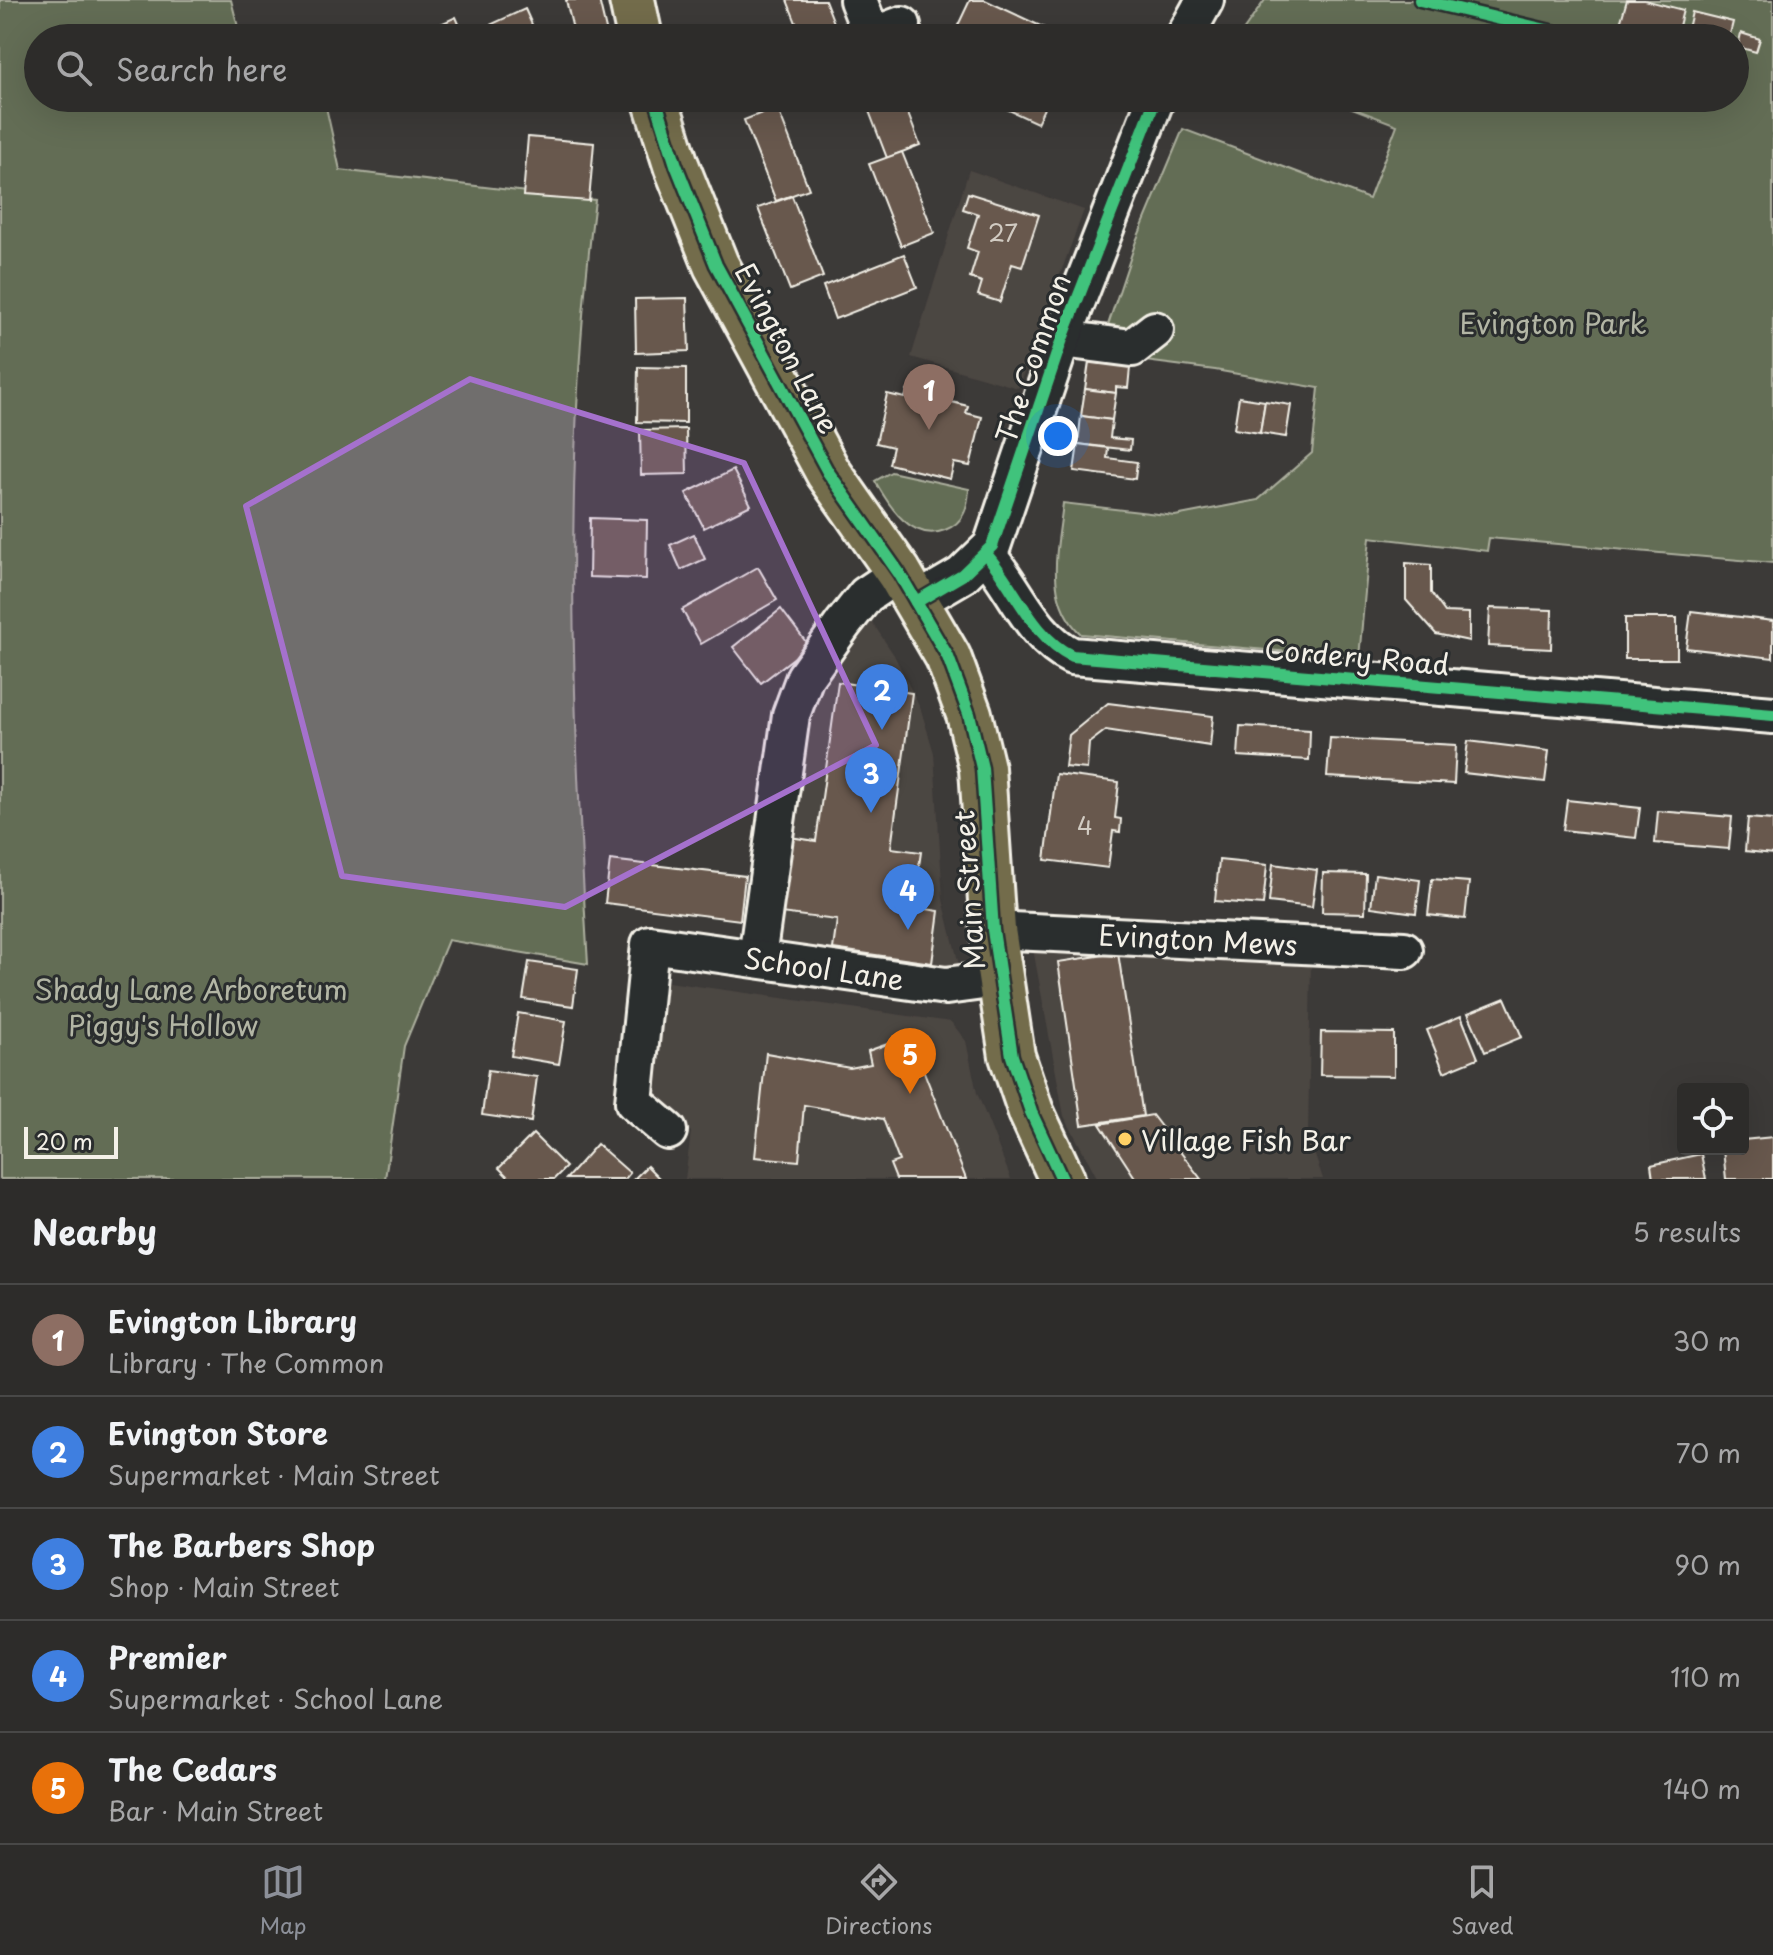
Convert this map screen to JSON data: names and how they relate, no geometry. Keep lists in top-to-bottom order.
{
  "streets": {
    "main road": ["Evington Lane", "Main Street"],
    "street": [
      "The Common",
      "Cordery Road",
      "Evington Mews",
      "School Lane"
    ]
  },
  "crossings": [
    ["Evington Lane", "The Common"],
    ["Evington Lane", "Main Street"],
    ["The Common", "Cordery Road"],
    ["The Common", "Main Street"],
    ["The Common", "School Lane"],
    ["Main Street", "Evington Mews"],
    ["Main Street", "School Lane"]
  ],
  "parks": ["Evington Park", "Shady Lane Arboretum", "Piggy's Hollow"],
  "places": ["Village Fish Bar"],
  "house_numbers": ["27", "4"],
  "scale_bar": "20 m",
  "page": {
    "search": "Search here",
    "pins": [
      "1",
      "2",
      "3",
      "4",
      "5"
    ],
    "scale": "20 m",
    "heading": ["Nearby", "5 results"],
    "list": [
      {
        "mark": "1",
        "name": "Evington Library",
        "note": "Library · The Common",
        "value": "30 m"
      },
      {
        "mark": "2",
        "name": "Evington Store",
        "note": "Supermarket · Main Street",
        "value": "70 m"
      },
      {
        "mark": "3",
        "name": "The Barbers Shop",
        "note": "Shop · Main Street",
        "value": "90 m"
      },
      {
        "mark": "4",
        "name": "Premier",
        "note": "Supermarket · School Lane",
        "value": "110 m"
      },
      {
        "mark": "5",
        "name": "The Cedars",
        "note": "Bar · Main Street",
        "value": "140 m"
      }
    ],
    "nav": ["Map", "Directions", "Saved"]
  }
}
